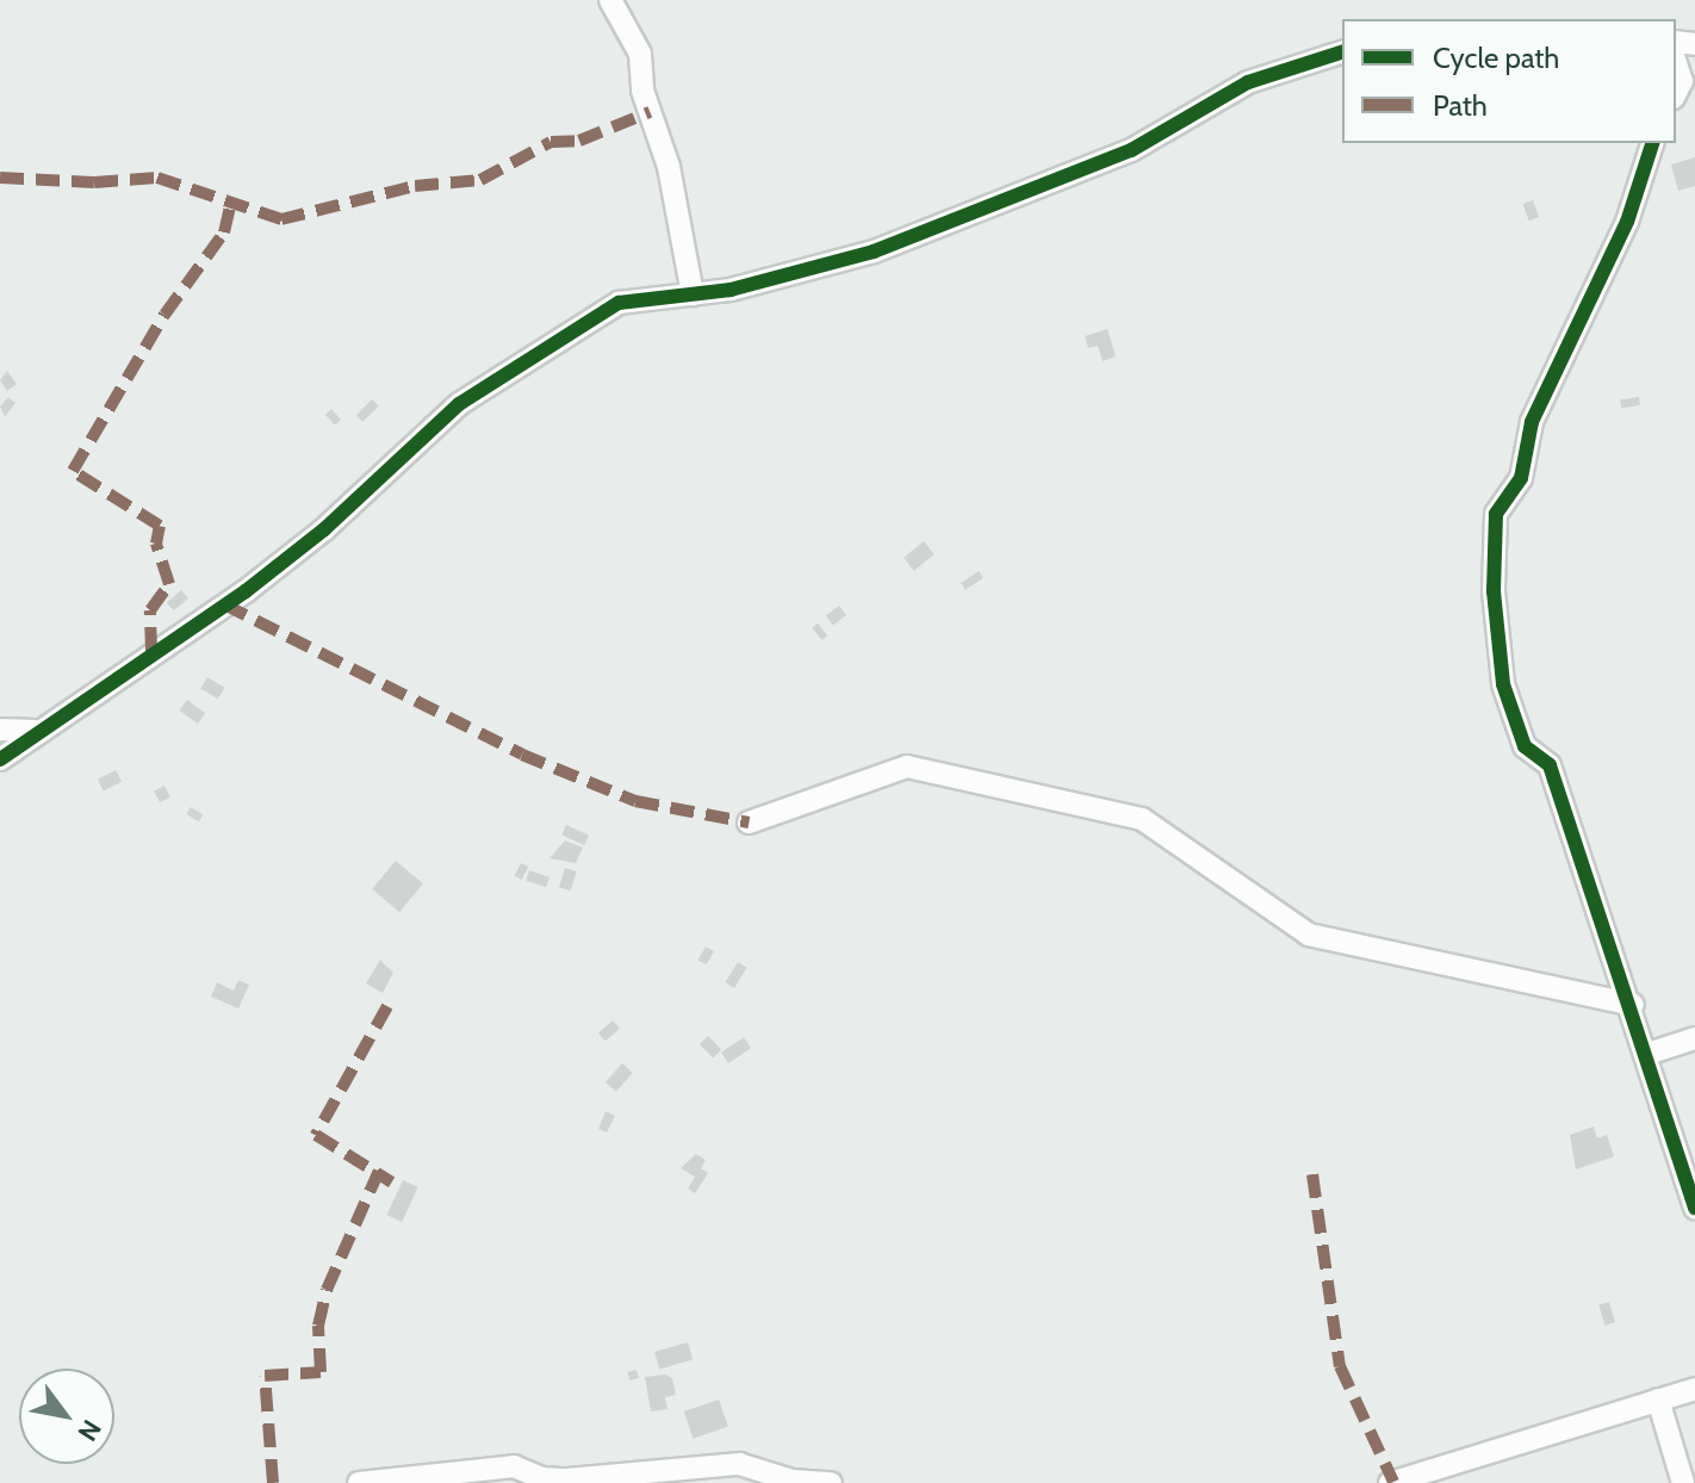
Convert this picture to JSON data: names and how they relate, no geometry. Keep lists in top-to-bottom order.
{
  "legend": ["Cycle path", "Path"],
  "north": "bottom right"
}
